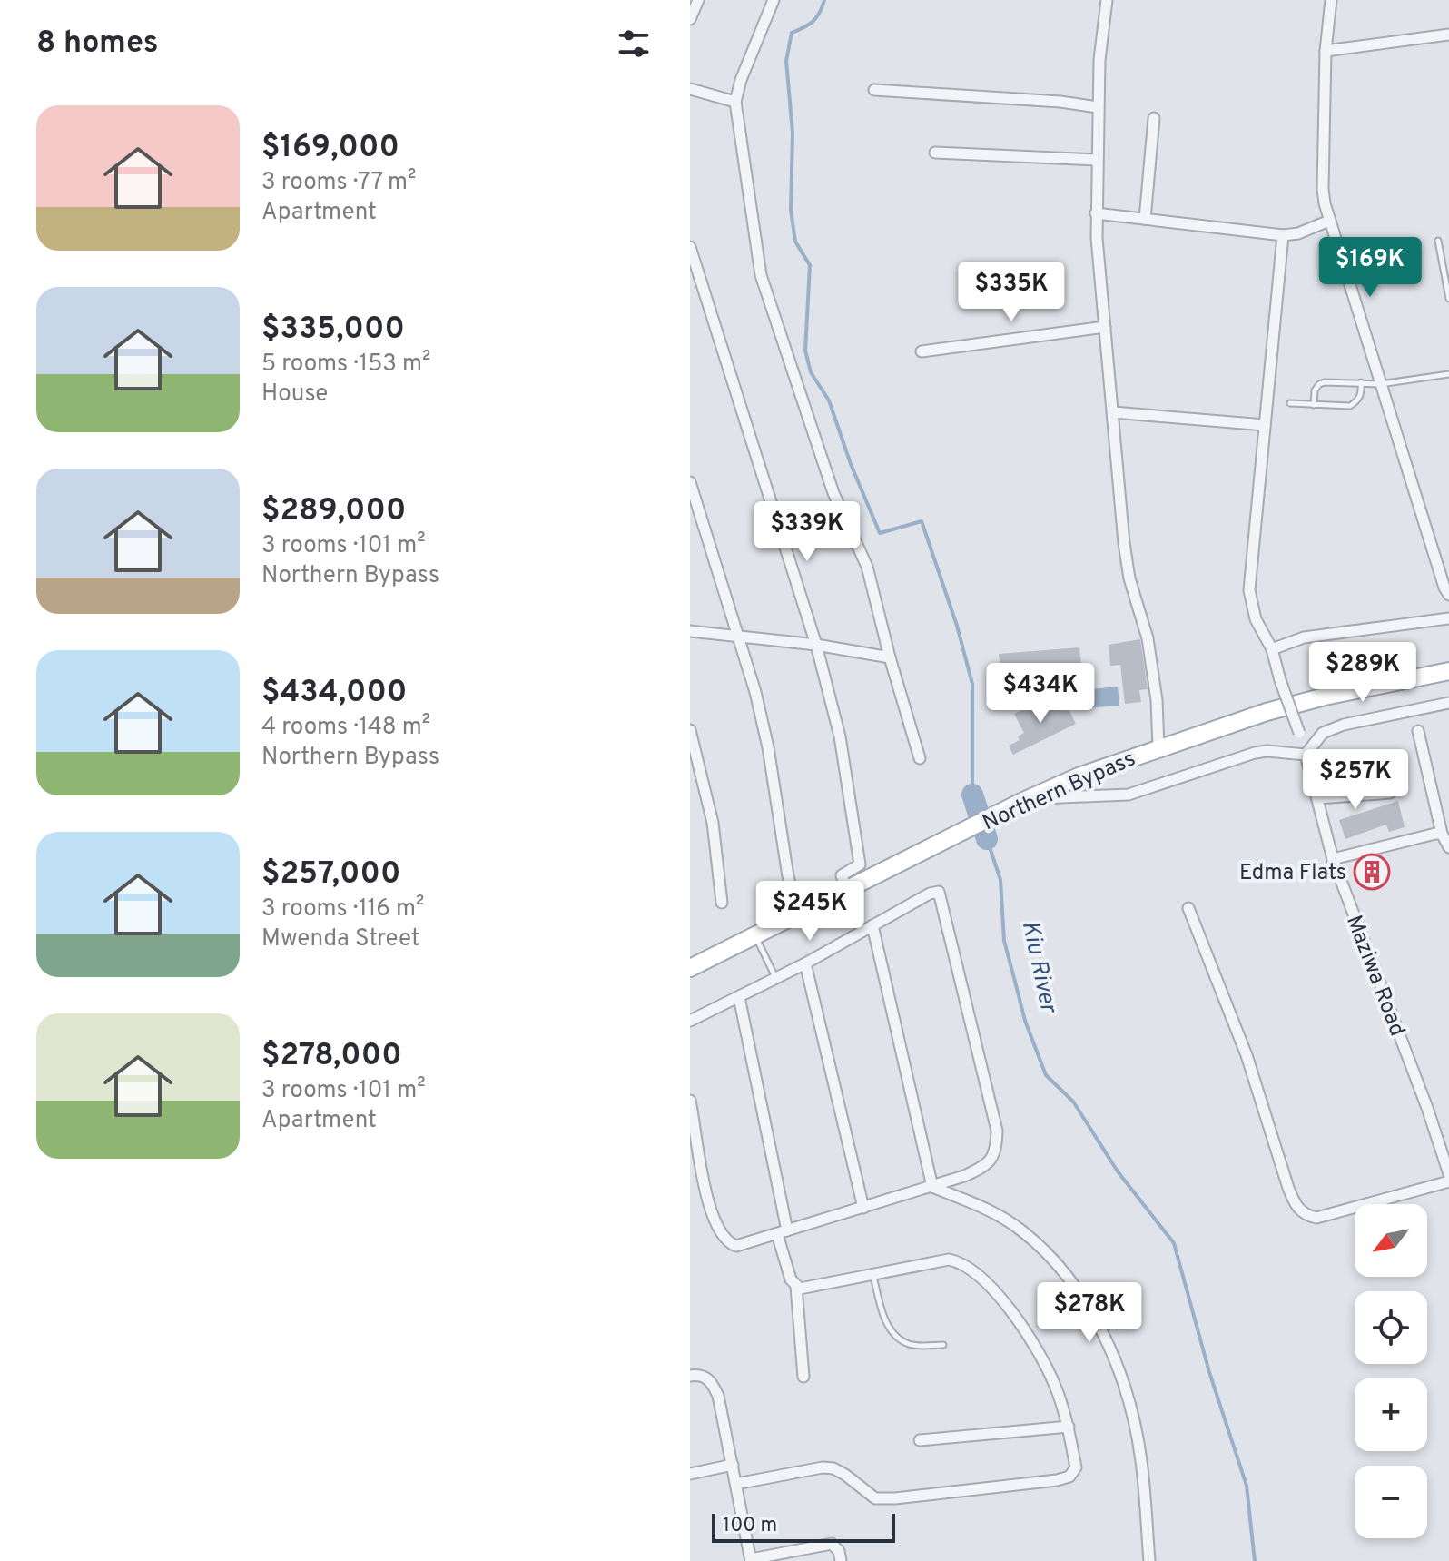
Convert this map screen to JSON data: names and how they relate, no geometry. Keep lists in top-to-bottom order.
{
  "streets": {
    "main road": ["Northern Bypass"],
    "street": ["Maziwa Road"]
  },
  "water": ["Kiu River"],
  "places": {
    "building": ["Edma Flats"]
  },
  "scale_bar": "100 m",
  "north": "bottom left",
  "page": {
    "heading": "8 homes",
    "list": [
      {
        "name": "$169,000",
        "note": "3 rooms · 77 m² · Apartment"
      },
      {
        "name": "$335,000",
        "note": "5 rooms · 153 m² · House"
      },
      {
        "name": "$289,000",
        "note": "3 rooms · 101 m² · Northern Bypass"
      },
      {
        "name": "$434,000",
        "note": "4 rooms · 148 m² · Northern Bypass"
      },
      {
        "name": "$257,000",
        "note": "3 rooms · 116 m² · Mwenda Street"
      },
      {
        "name": "$278,000",
        "note": "3 rooms · 101 m² · Apartment"
      }
    ],
    "price": [
      "$169K",
      "$335K",
      "$339K",
      "$289K",
      "$434K",
      "$257K",
      "$245K",
      "$278K"
    ],
    "map_buttons": ["+", "−"],
    "scale": "100 m"
  }
}
